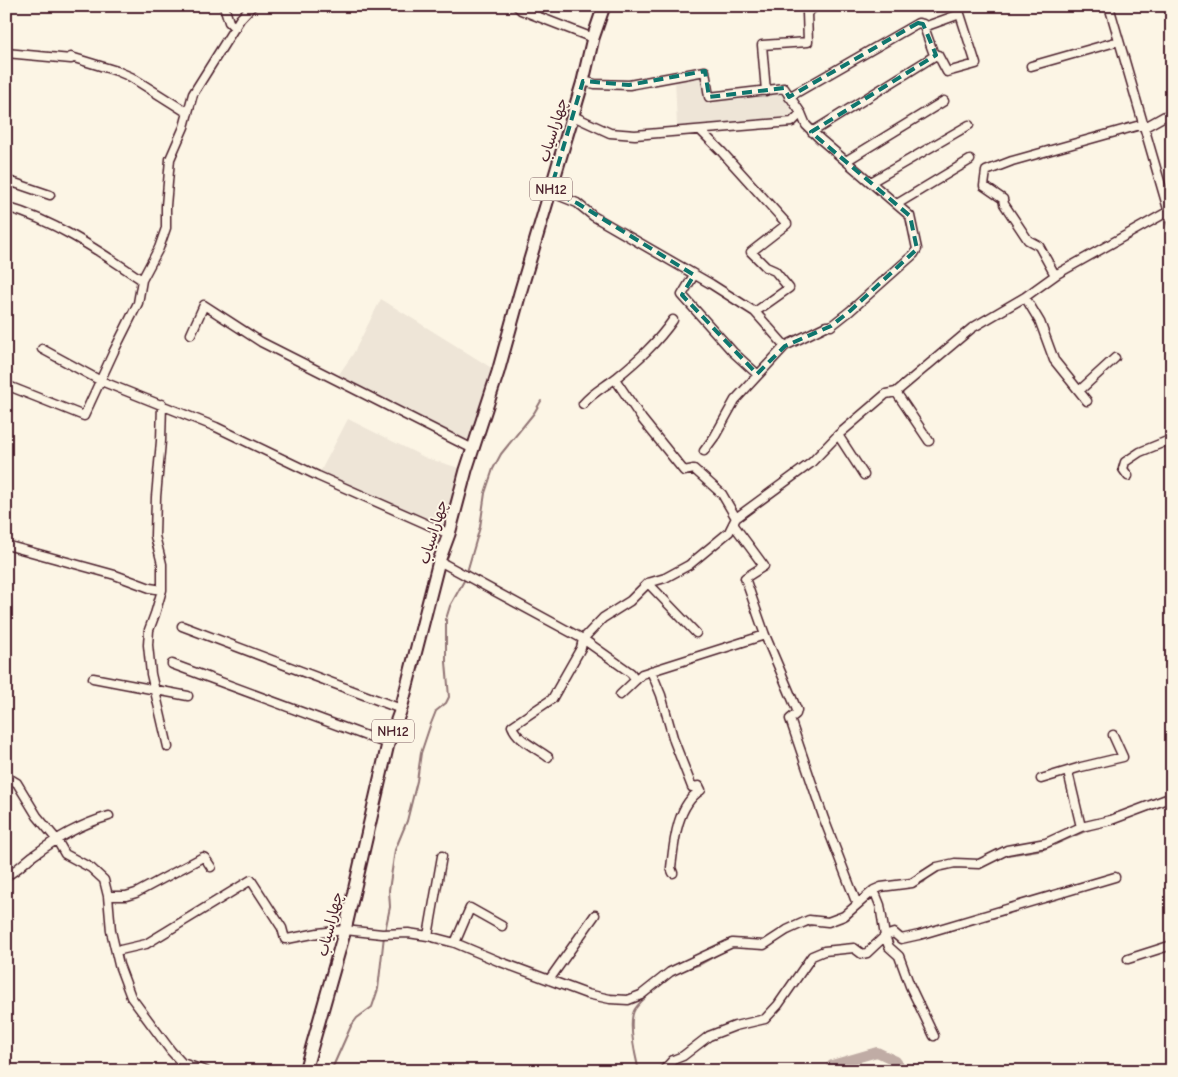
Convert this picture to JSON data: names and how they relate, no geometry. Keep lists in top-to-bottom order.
{
  "streets": {
    "highway": ["چهاراسیاب", "NH12"]
  }
}
